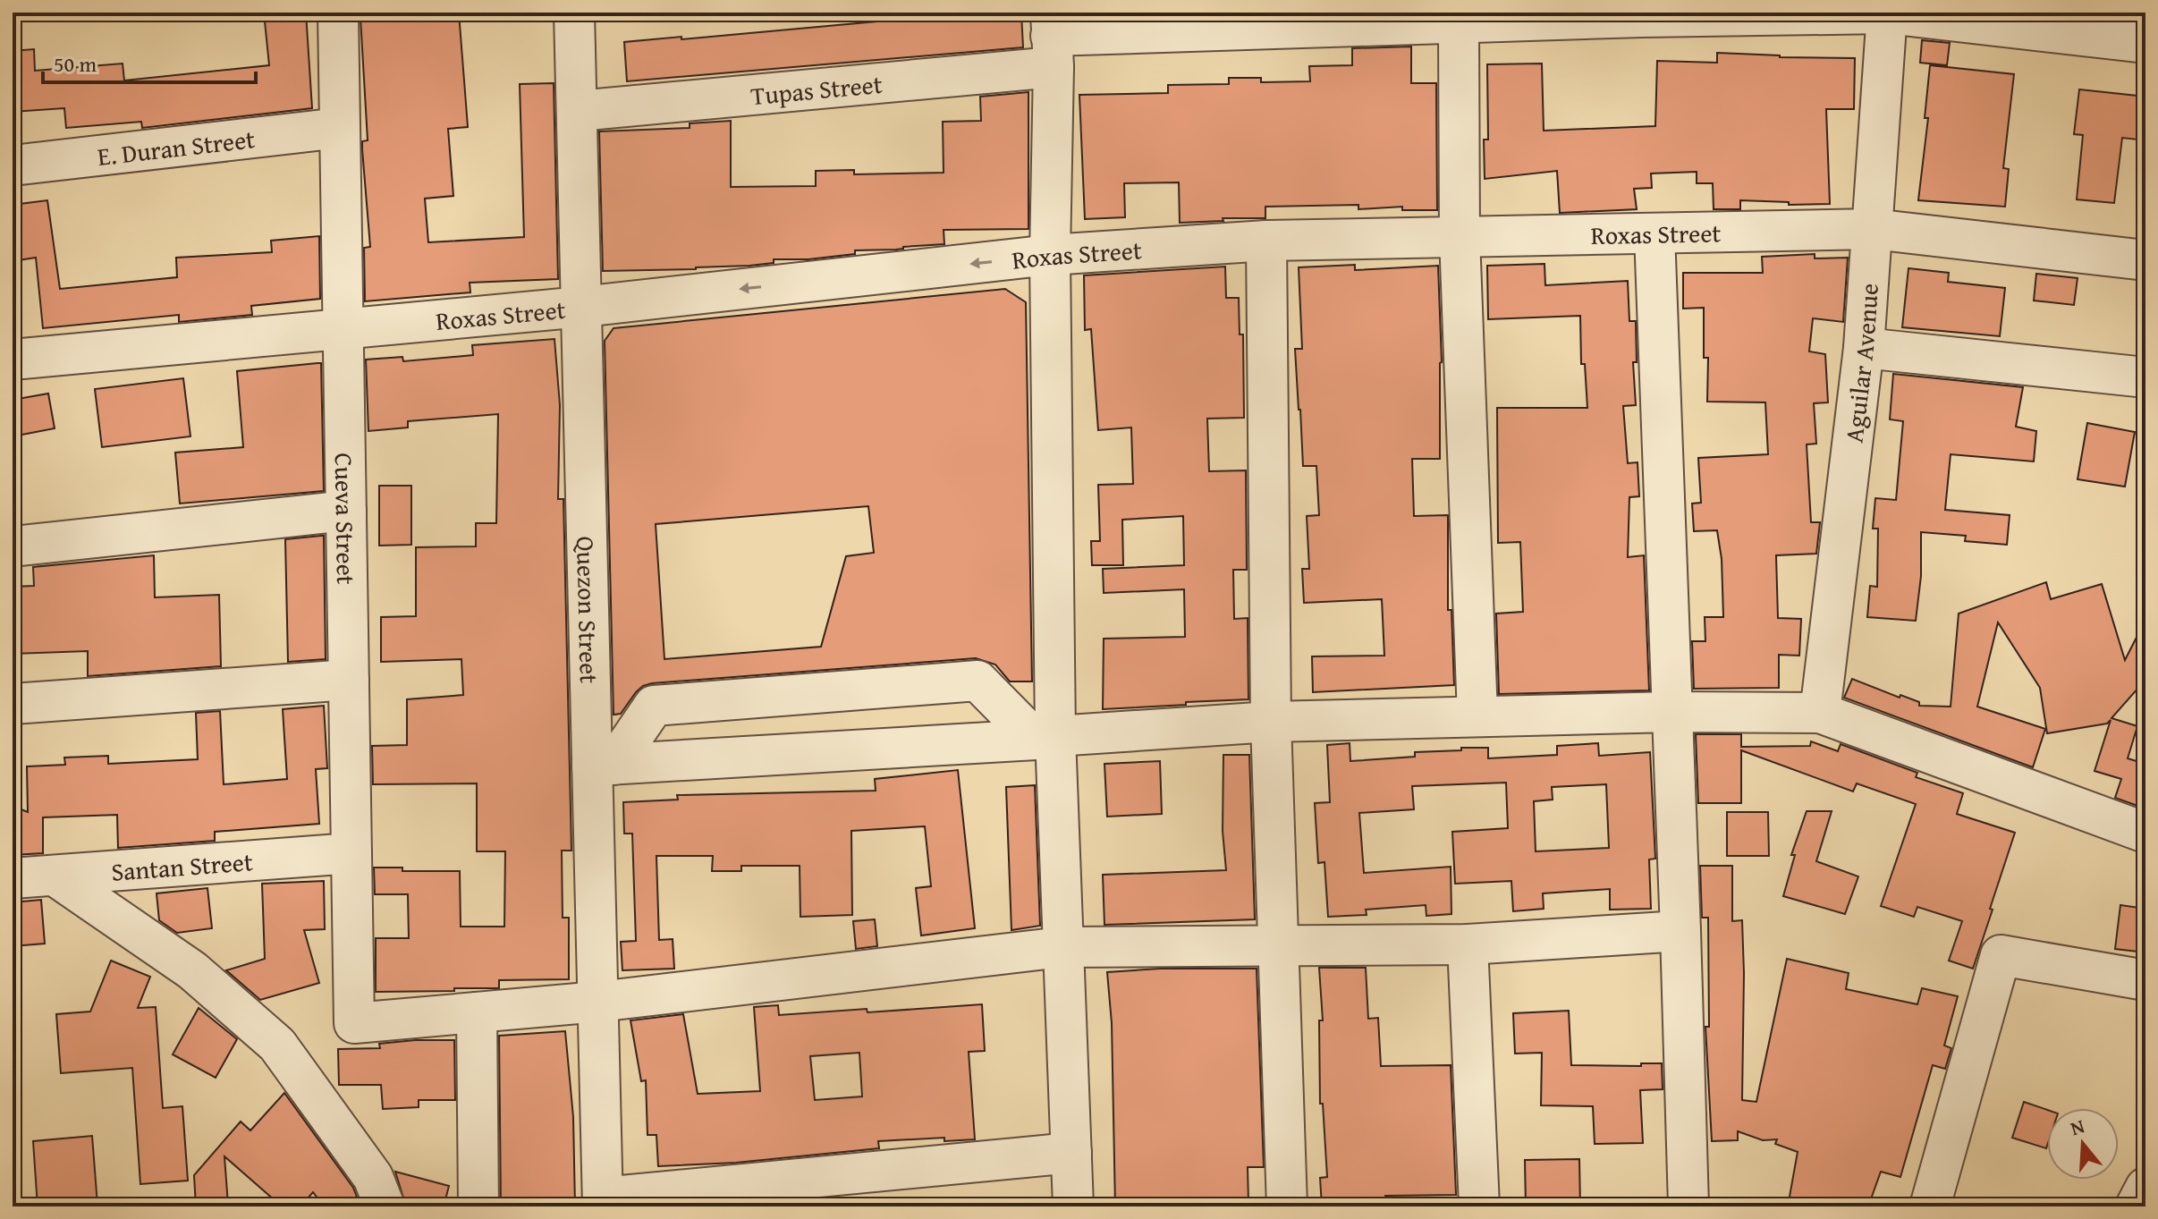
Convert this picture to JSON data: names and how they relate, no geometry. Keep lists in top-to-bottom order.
{
  "streets": {
    "street": [
      "Tupas Street",
      "E. Duran Street",
      "Roxas Street",
      "Aguilar Avenue",
      "Cueva Street",
      "Quezon Street",
      "Santan Street"
    ]
  },
  "crossings": [
    ["Tupas Street", "Aguilar Avenue"],
    ["Tupas Street", "Quezon Street"],
    ["E. Duran Street", "Cueva Street"],
    ["Roxas Street", "Aguilar Avenue"],
    ["Roxas Street", "Cueva Street"],
    ["Roxas Street", "Quezon Street"],
    ["Cueva Street", "Santan Street"]
  ],
  "scale_bar": "50 m",
  "north": "top"
}
